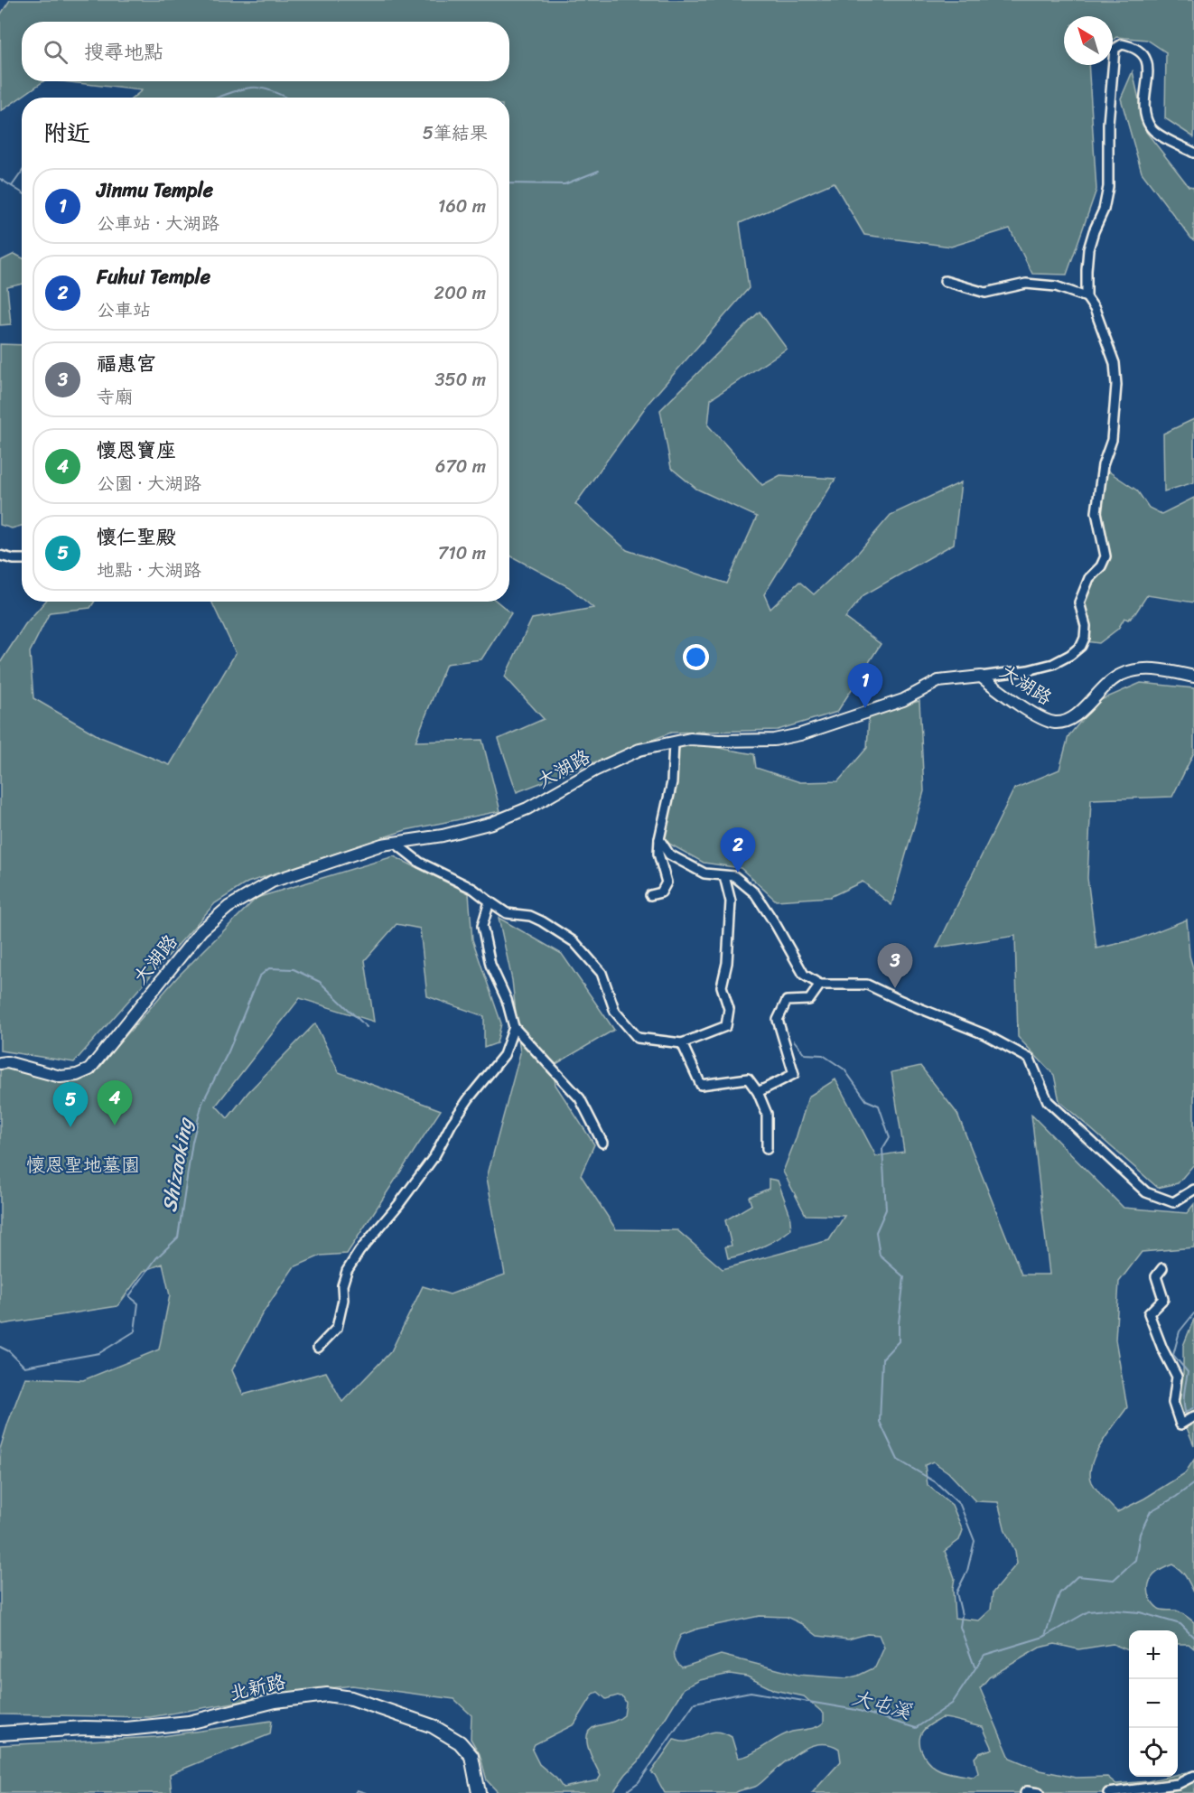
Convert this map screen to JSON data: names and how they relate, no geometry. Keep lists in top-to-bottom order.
{
  "streets": {
    "main road": ["北新路"],
    "street": ["大湖路"]
  },
  "water": ["Shizaoking", "大屯溪"],
  "parks": ["懷恩聖地墓園"],
  "north": "top left",
  "page": {
    "search": "搜尋地點",
    "heading": ["附近", "5筆結果"],
    "list": [
      {
        "mark": "1",
        "name": "Jinmu Temple",
        "note": "公車站 · 大湖路",
        "value": "160 m"
      },
      {
        "mark": "2",
        "name": "Fuhui Temple",
        "note": "公車站",
        "value": "200 m"
      },
      {
        "mark": "3",
        "name": "福惠宮",
        "note": "寺廟",
        "value": "350 m"
      },
      {
        "mark": "4",
        "name": "懷恩寶座",
        "note": "公園 · 大湖路",
        "value": "670 m"
      },
      {
        "mark": "5",
        "name": "懷仁聖殿",
        "note": "地點 · 大湖路",
        "value": "710 m"
      }
    ],
    "pins": [
      "1",
      "2",
      "3",
      "4",
      "5"
    ],
    "map_buttons": ["+", "−"]
  }
}
